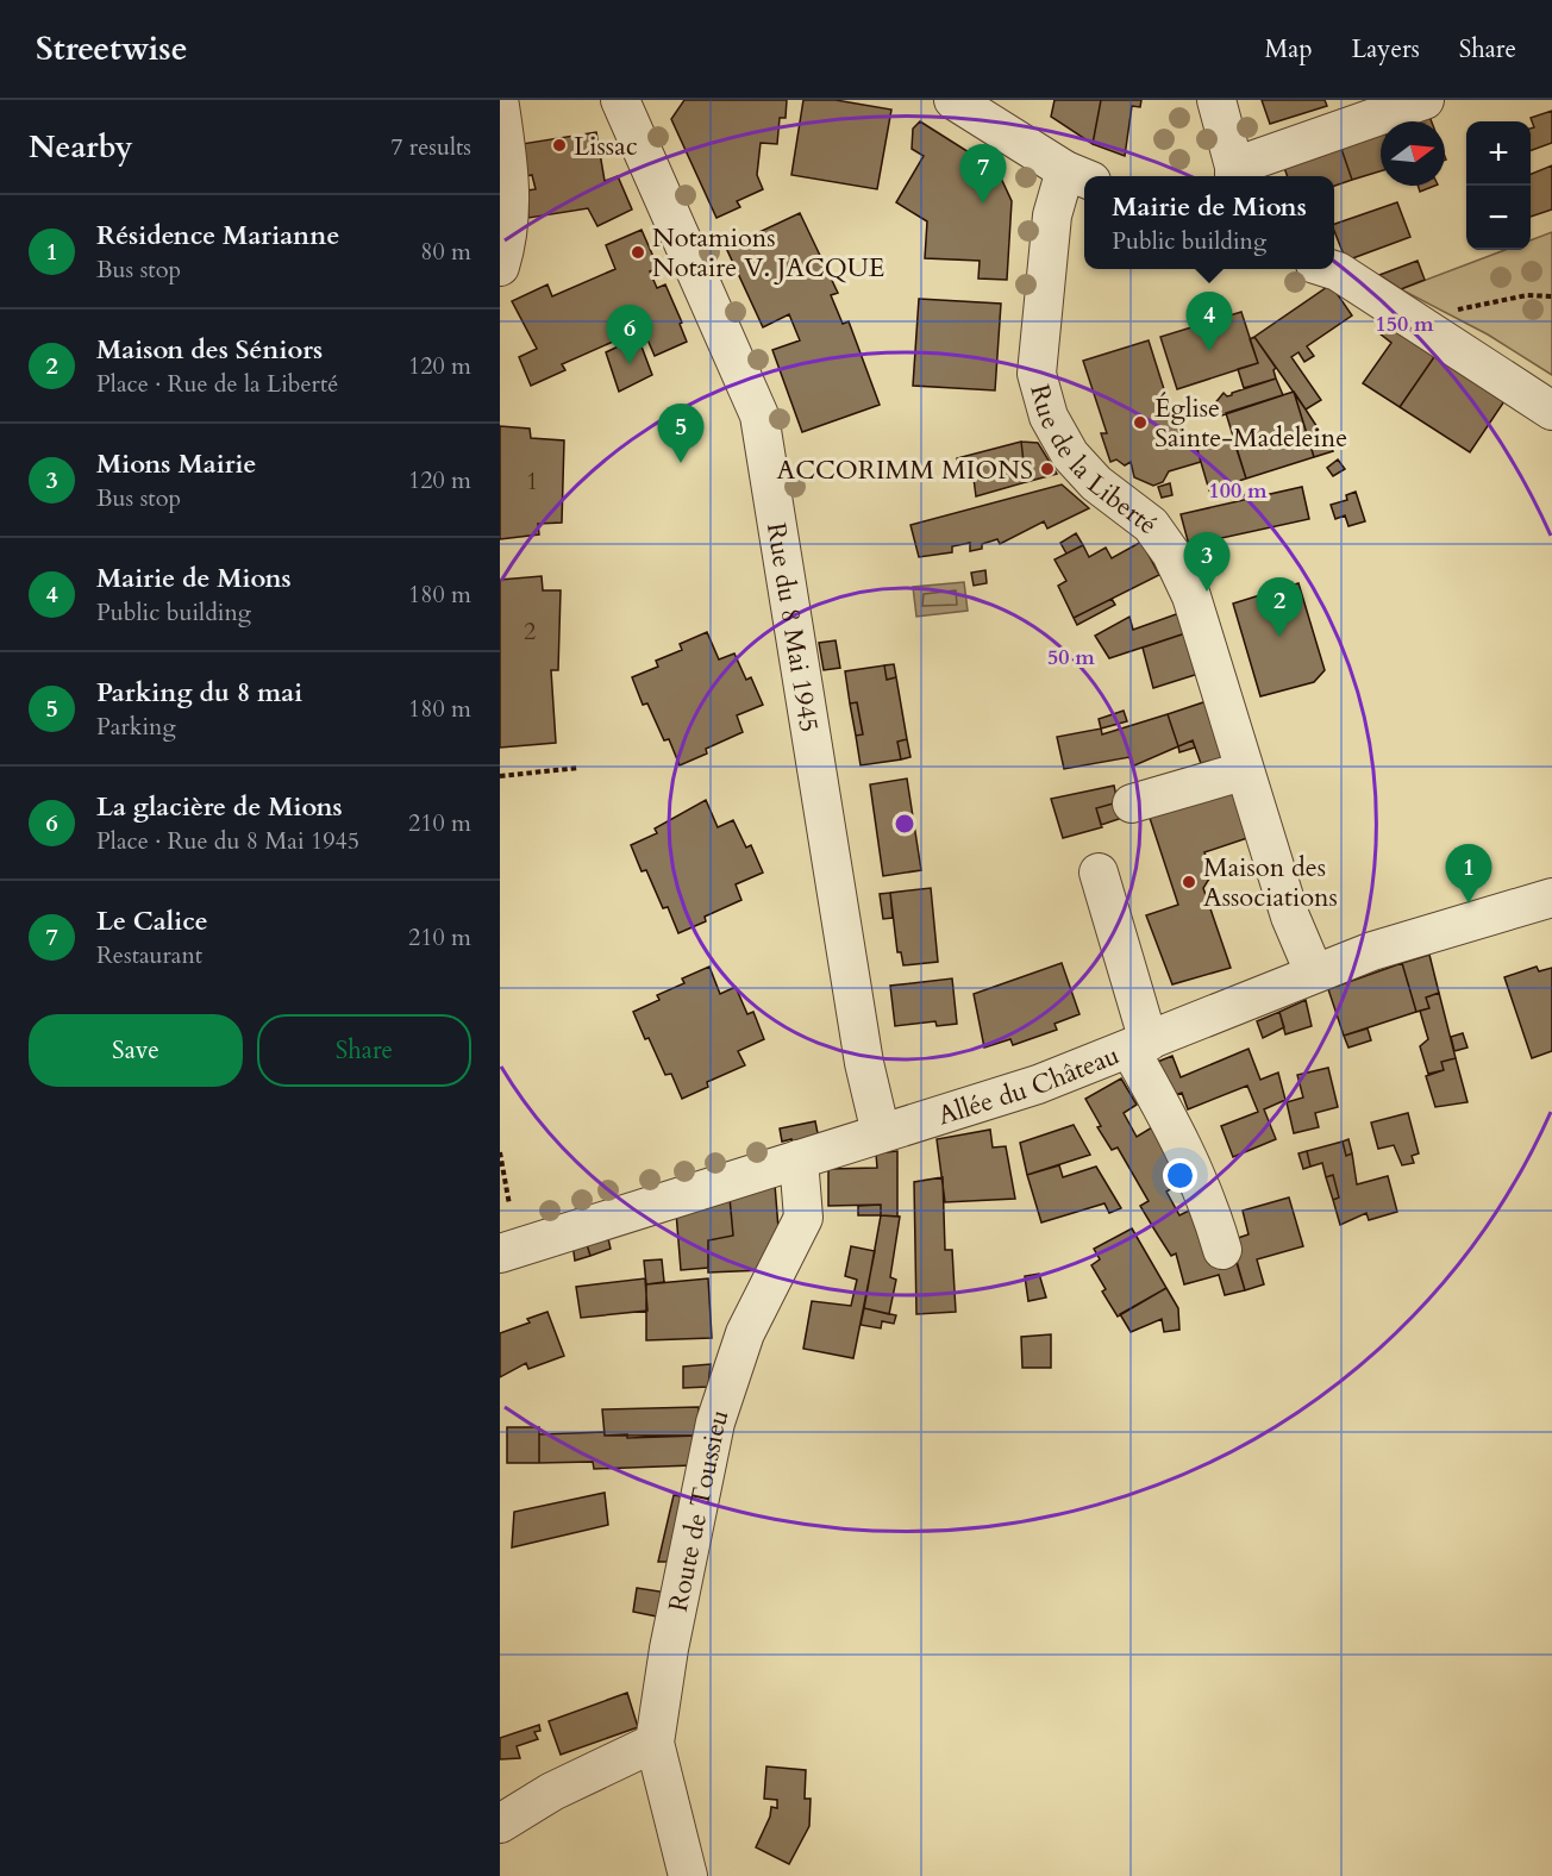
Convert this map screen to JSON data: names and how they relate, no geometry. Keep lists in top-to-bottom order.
{
  "streets": {
    "street": [
      "Rue de la Liberté",
      "Rue du 8 Mai 1945",
      "Allée du Château",
      "Route de Toussieu"
    ]
  },
  "crossings": [
    ["Rue de la Liberté", "Allée du Château"],
    ["Rue du 8 Mai 1945", "Allée du Château"],
    ["Allée du Château", "Route de Toussieu"]
  ],
  "places": [
    "Lissac",
    "Notamions Notaire V. JACQUE",
    "Église Sainte-Madeleine",
    "ACCORIMM MIONS",
    "Maison des Associations"
  ],
  "house_numbers": ["1", "2"],
  "north": "right",
  "page": {
    "header": "Streetwise",
    "nav": ["Map", "Layers", "Share"],
    "heading": ["Nearby", "7 results"],
    "map_buttons": ["+", "−"],
    "pins": [
      "7",
      "4",
      "6",
      "5",
      "3",
      "2",
      "1"
    ],
    "popup": ["Mairie de Mions", "Public building"],
    "list": [
      {
        "mark": "1",
        "name": "Résidence Marianne",
        "note": "Bus stop",
        "value": "80 m"
      },
      {
        "mark": "2",
        "name": "Maison des Séniors",
        "note": "Place · Rue de la Liberté",
        "value": "120 m"
      },
      {
        "mark": "3",
        "name": "Mions Mairie",
        "note": "Bus stop",
        "value": "120 m"
      },
      {
        "mark": "4",
        "name": "Mairie de Mions",
        "note": "Public building",
        "value": "180 m"
      },
      {
        "mark": "5",
        "name": "Parking du 8 mai",
        "note": "Parking",
        "value": "180 m"
      },
      {
        "mark": "6",
        "name": "La glacière de Mions",
        "note": "Place · Rue du 8 Mai 1945",
        "value": "210 m"
      },
      {
        "mark": "7",
        "name": "Le Calice",
        "note": "Restaurant",
        "value": "210 m"
      }
    ],
    "buttons": ["Save", "Share"]
  },
  "rings": ["150 m", "100 m", "50 m"]
}
